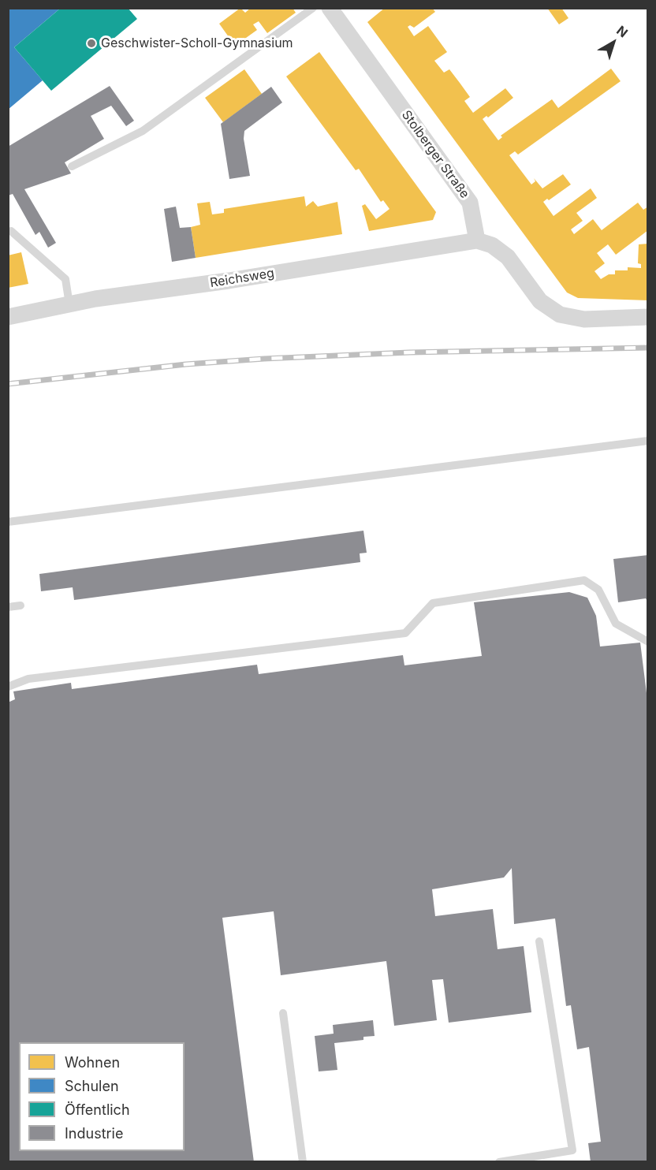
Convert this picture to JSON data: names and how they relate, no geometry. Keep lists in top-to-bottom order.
{
  "streets": {
    "street": ["Stolberger Straße", "Reichsweg"]
  },
  "crossings": [
    ["Stolberger Straße", "Reichsweg"]
  ],
  "places": ["Geschwister-Scholl-Gymnasium"],
  "legend": [
    "Wohnen",
    "Schulen",
    "Öffentlich",
    "Industrie"
  ],
  "north": "top right"
}
